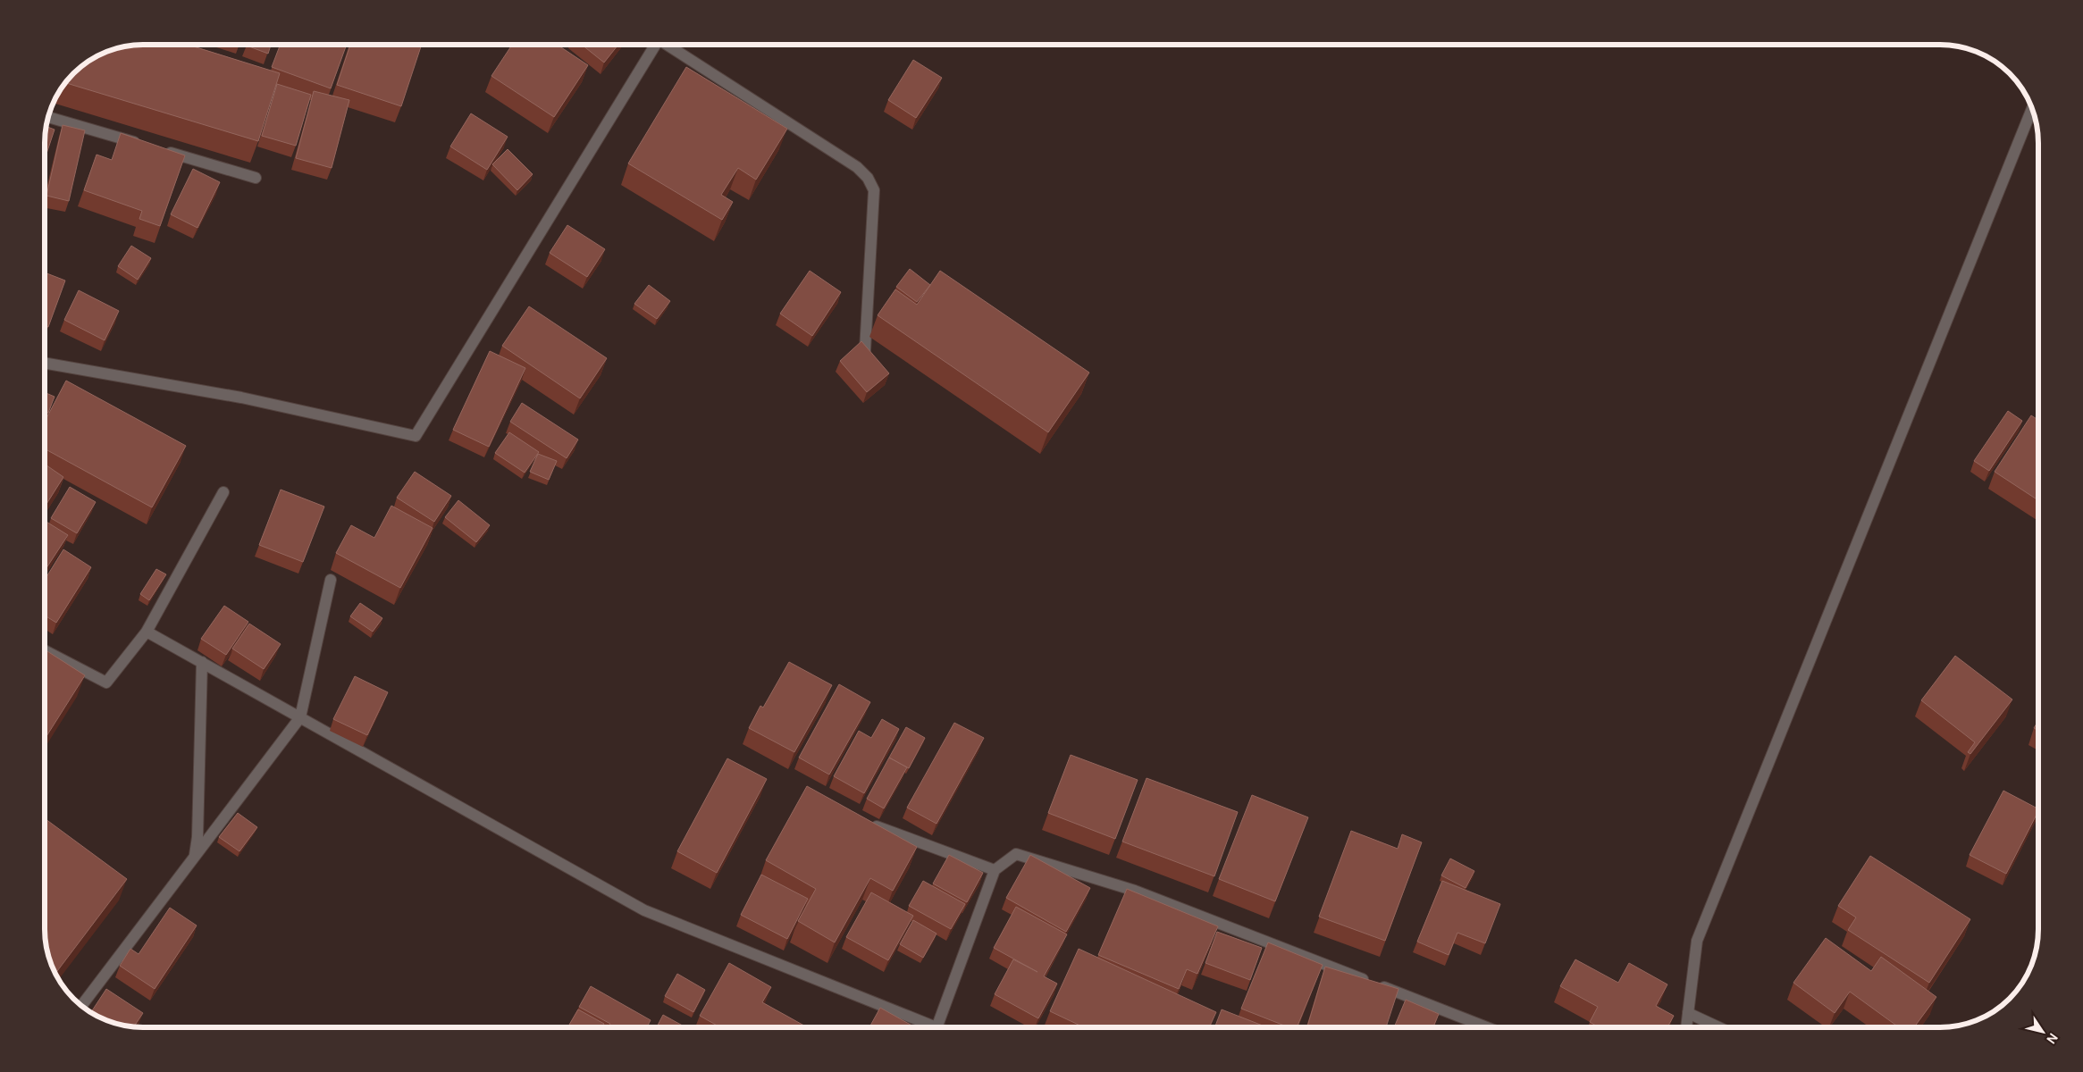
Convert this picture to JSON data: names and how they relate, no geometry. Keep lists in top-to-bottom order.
{
  "north": "bottom right"
}
